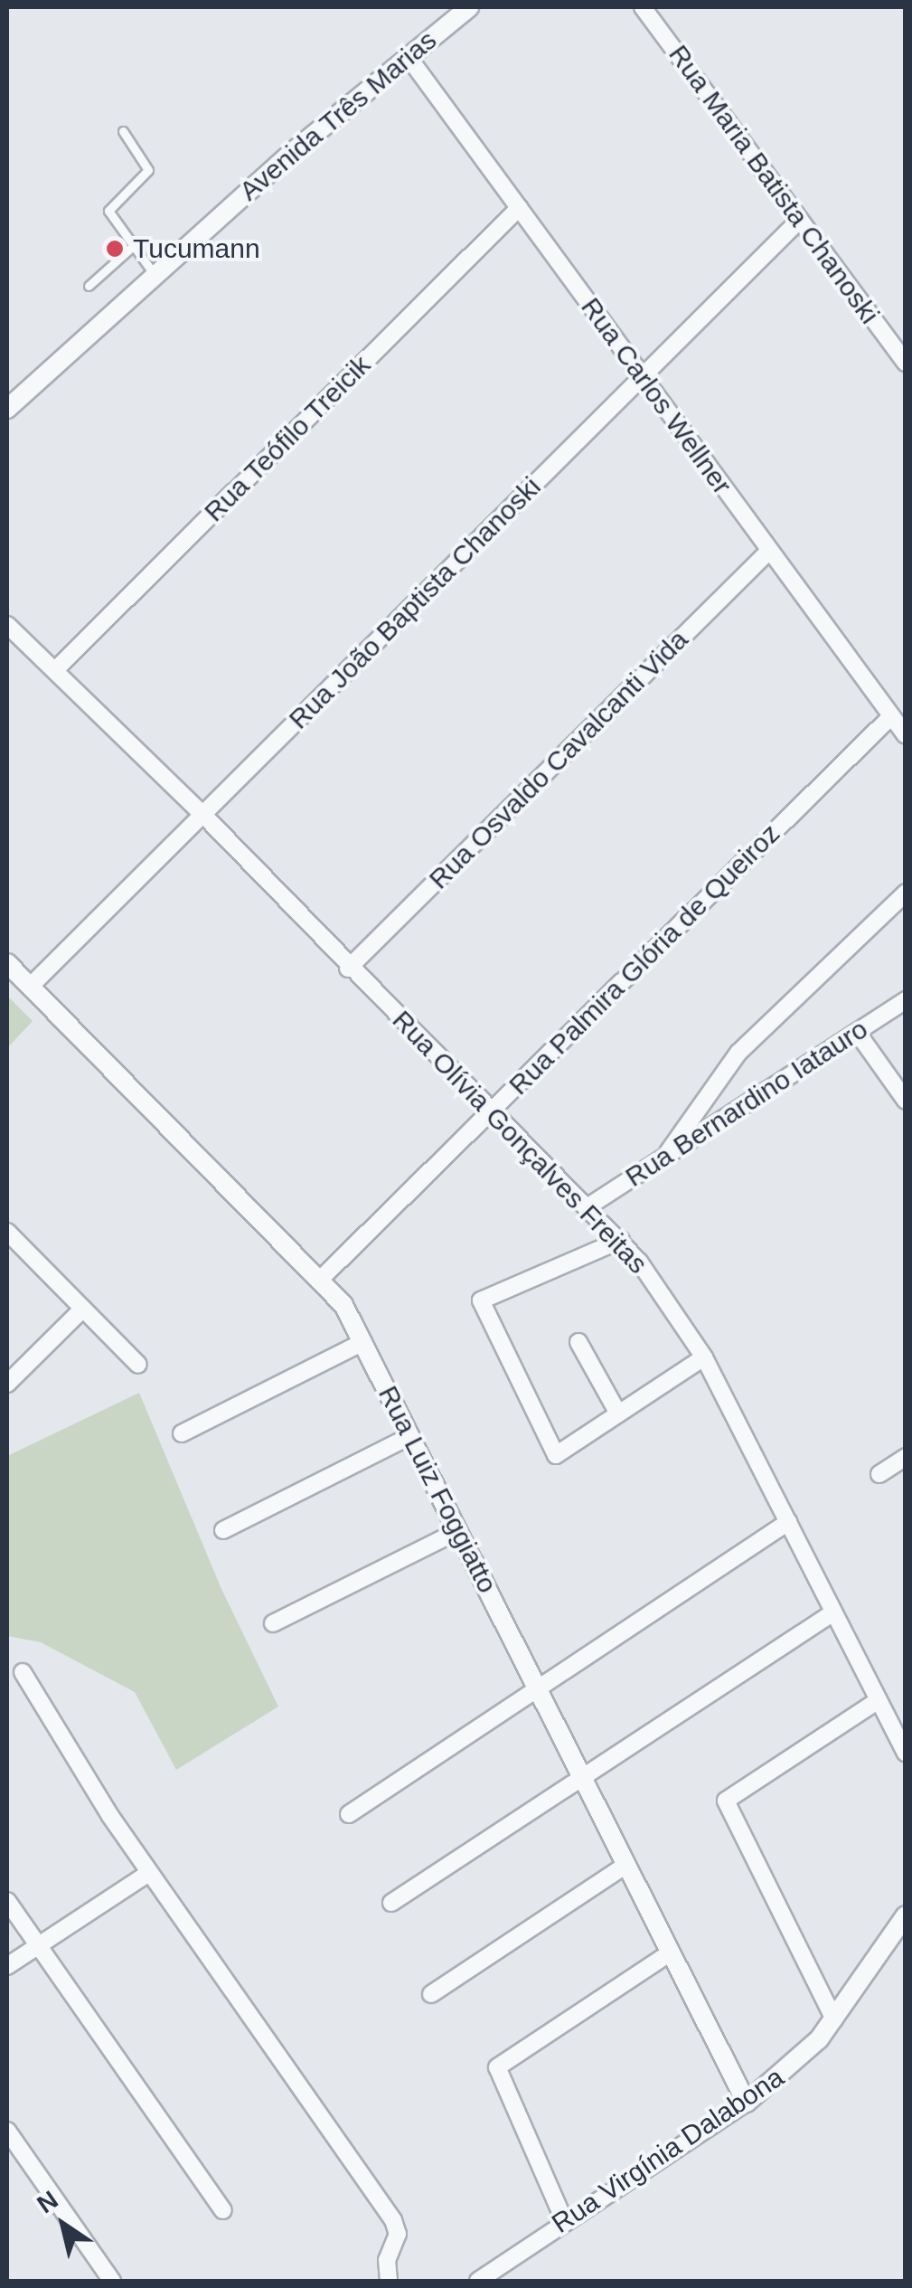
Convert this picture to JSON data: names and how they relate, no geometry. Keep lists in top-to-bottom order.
{
  "streets": {
    "street": [
      "Avenida Três Marias",
      "Rua Maria Batista Chanoski",
      "Rua Carlos Wellner",
      "Rua Teófilo Treicik",
      "Rua João Baptista Chanoski",
      "Rua Osvaldo Cavalcanti Vida",
      "Rua Palmira Glória de Queiroz",
      "Rua Bernardino Iatauro",
      "Rua Olívia Gonçalves Freitas",
      "Rua Luiz Foggiatto",
      "Rua Virgínia Dalabona"
    ]
  },
  "crossings": [
    ["Avenida Três Marias", "Rua Carlos Wellner"],
    ["Rua Maria Batista Chanoski", "Rua João Baptista Chanoski"],
    ["Rua Carlos Wellner", "Rua Teófilo Treicik"],
    ["Rua Carlos Wellner", "Rua João Baptista Chanoski"],
    ["Rua Carlos Wellner", "Rua Osvaldo Cavalcanti Vida"],
    ["Rua Carlos Wellner", "Rua Palmira Glória de Queiroz"],
    ["Rua Teófilo Treicik", "Rua Olívia Gonçalves Freitas"],
    ["Rua João Baptista Chanoski", "Rua Olívia Gonçalves Freitas"],
    ["Rua João Baptista Chanoski", "Rua Luiz Foggiatto"],
    ["Rua Osvaldo Cavalcanti Vida", "Rua Olívia Gonçalves Freitas"],
    ["Rua Palmira Glória de Queiroz", "Rua Olívia Gonçalves Freitas"],
    ["Rua Palmira Glória de Queiroz", "Rua Luiz Foggiatto"],
    ["Rua Bernardino Iatauro", "Rua Olívia Gonçalves Freitas"],
    ["Rua Luiz Foggiatto", "Rua Virgínia Dalabona"]
  ],
  "places": ["Tucumann"],
  "north": "top left"
}
